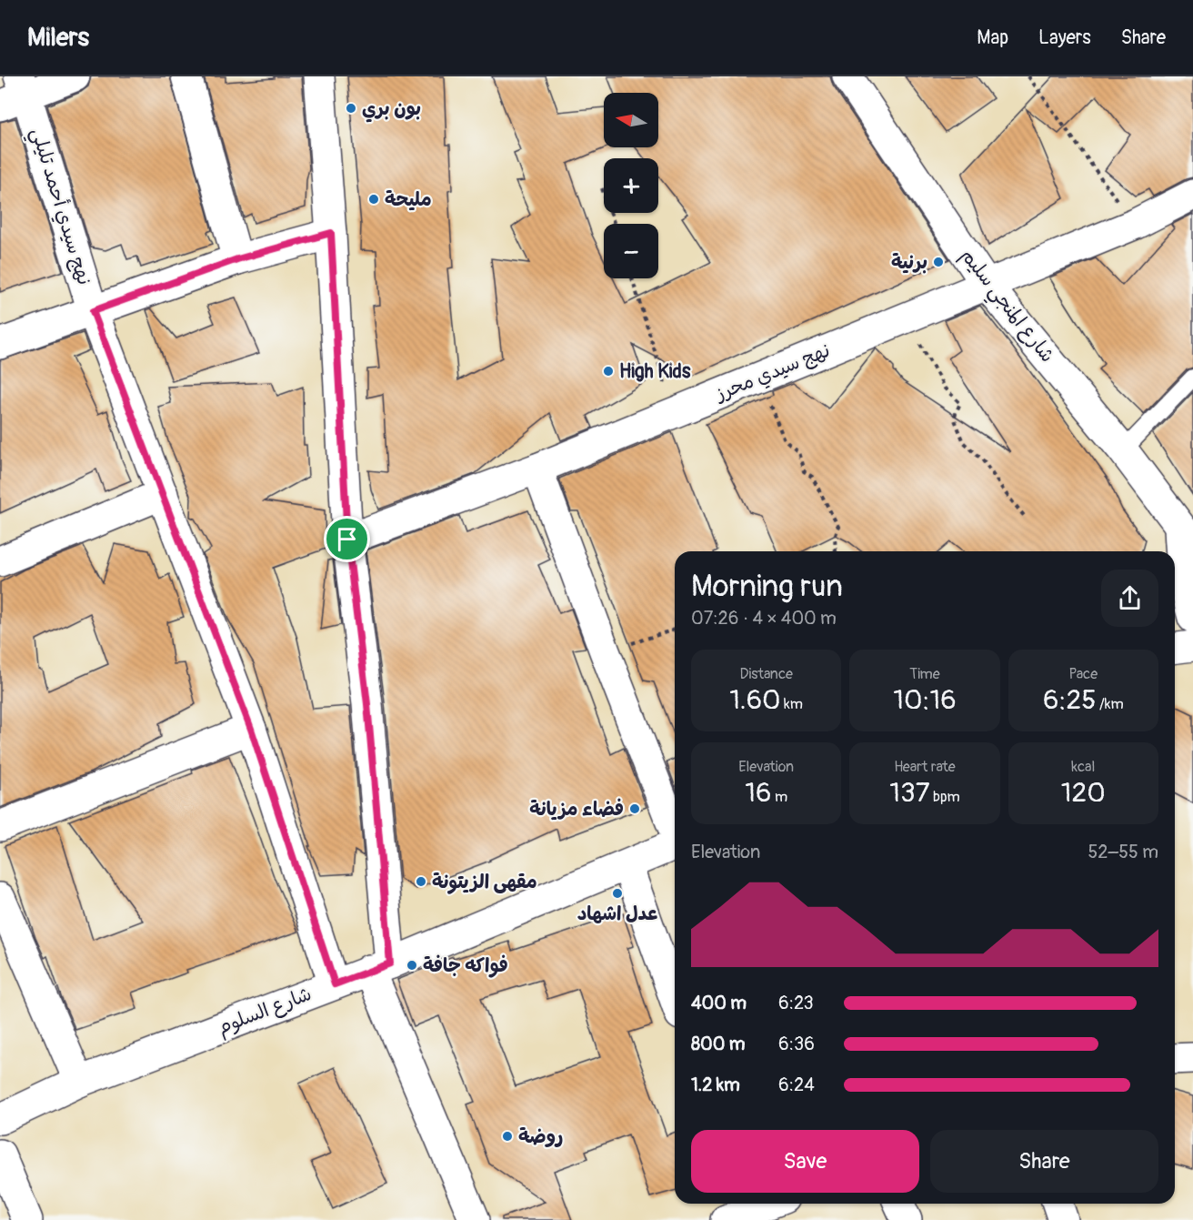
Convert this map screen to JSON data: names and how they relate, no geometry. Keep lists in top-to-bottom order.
{
  "streets": {
    "street": [
      "نهج سيدي أحمد تليلي",
      "شارع المنجي سليم",
      "نهج سيدي محرز",
      "شارع السلوم"
    ]
  },
  "crossings": [
    ["نهج سيدي أحمد تليلي", "شارع السلوم"],
    ["شارع المنجي سليم", "نهج سيدي محرز"]
  ],
  "places": [
    "بون بري",
    "مليحة",
    "برنية",
    "High Kids",
    "فضاء مزيانة",
    "مقهى الزيتونة",
    "عدل اشهاد",
    "فواكه جافة",
    "روضة"
  ],
  "north": "left",
  "page": {
    "header": "Milers",
    "nav": ["Map", "Layers", "Share"],
    "map_buttons": ["+", "−"],
    "heading": ["Morning run", "07:26 · 4 × 400 m"],
    "stats": [
      ["Distance", "1.60 km"],
      ["Time", "10:16"],
      ["Pace", "6:25 /km"],
      ["Elevation", "16 m"],
      ["Heart rate", "137 bpm"],
      ["kcal", "120"]
    ],
    "chart": ["Elevation", "52–55 m"],
    "list": [
      {
        "name": "400 m",
        "note": "6:23"
      },
      {
        "name": "800 m",
        "note": "6:36"
      },
      {
        "name": "1.2 km",
        "note": "6:24"
      }
    ],
    "buttons": ["Save", "Share"]
  }
}
